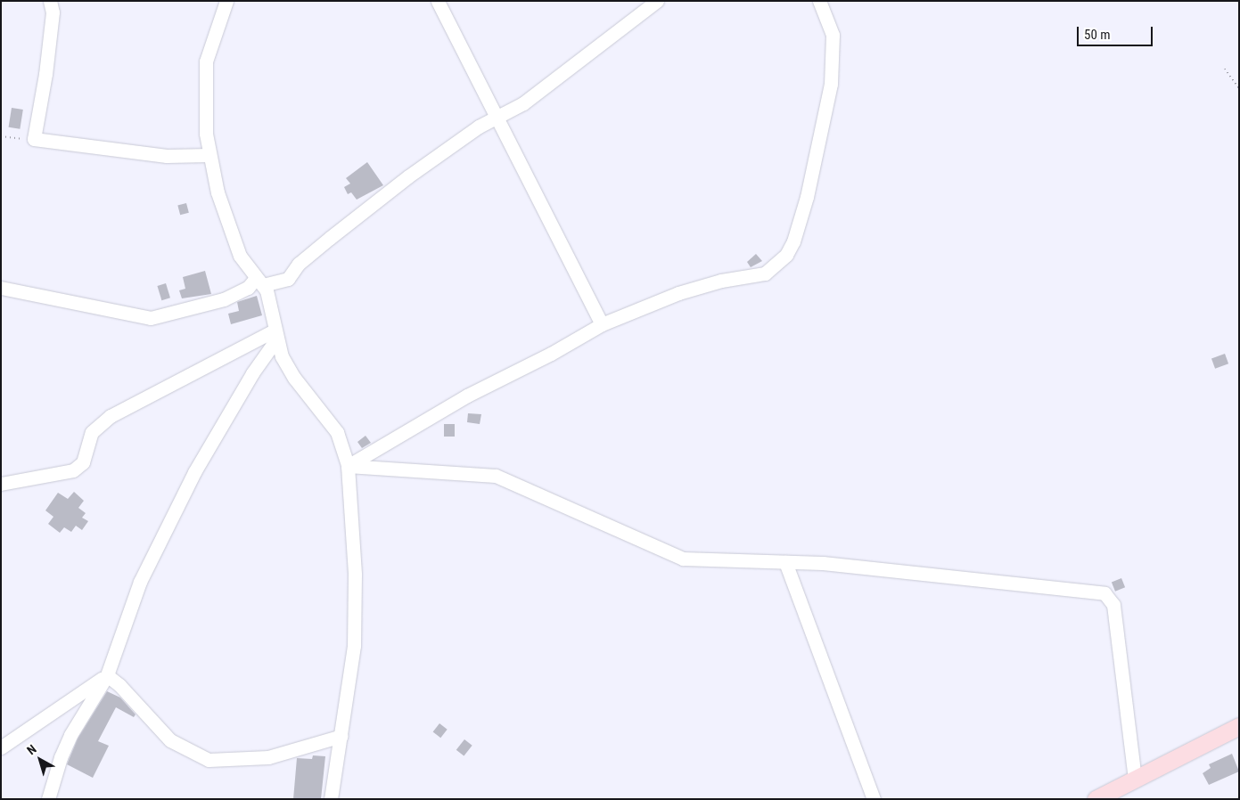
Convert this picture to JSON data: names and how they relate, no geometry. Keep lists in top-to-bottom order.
{
  "scale_bar": "50 m",
  "north": "top left"
}
